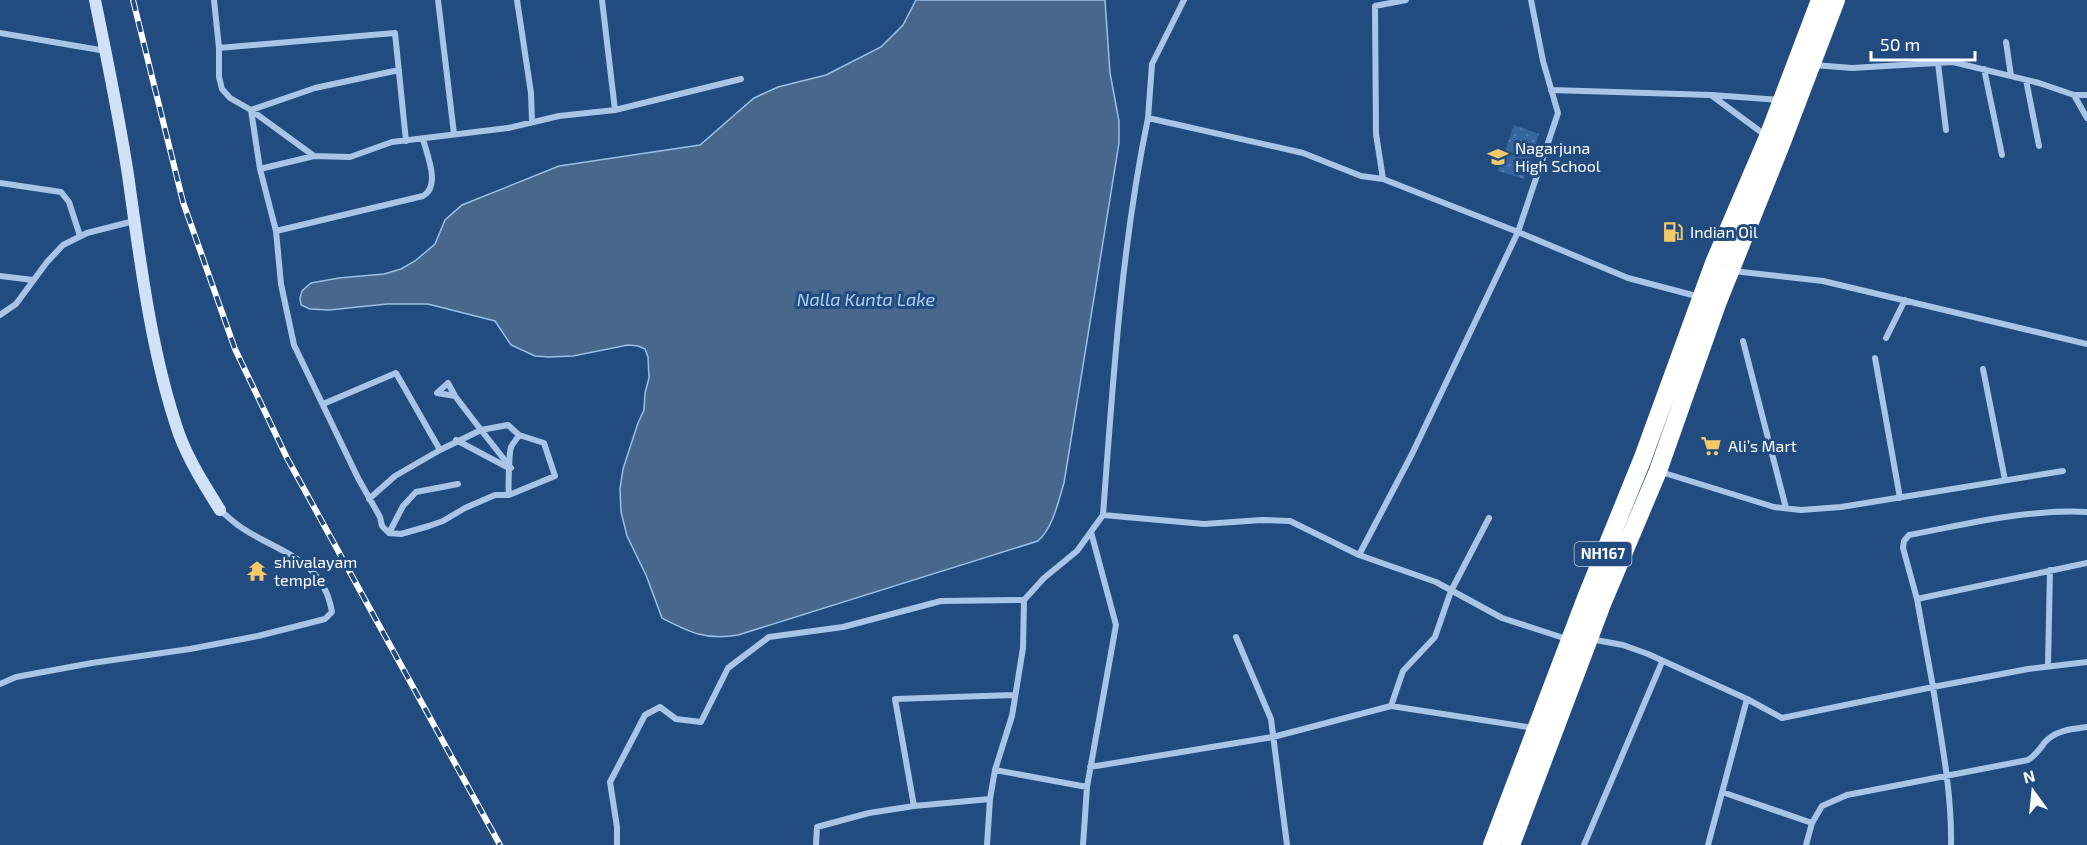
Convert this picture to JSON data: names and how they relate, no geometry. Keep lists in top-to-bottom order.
{
  "streets": {
    "highway": ["NH167"]
  },
  "water": ["Nalla Kunta Lake"],
  "places": {
    "school or university": ["Nagarjuna High School"],
    "fuel station": ["Indian Oil"],
    "supermarket": ["Ali’s Mart"],
    "temple": ["shivalayam temple"]
  },
  "scale_bar": "50 m",
  "north": "top"
}
